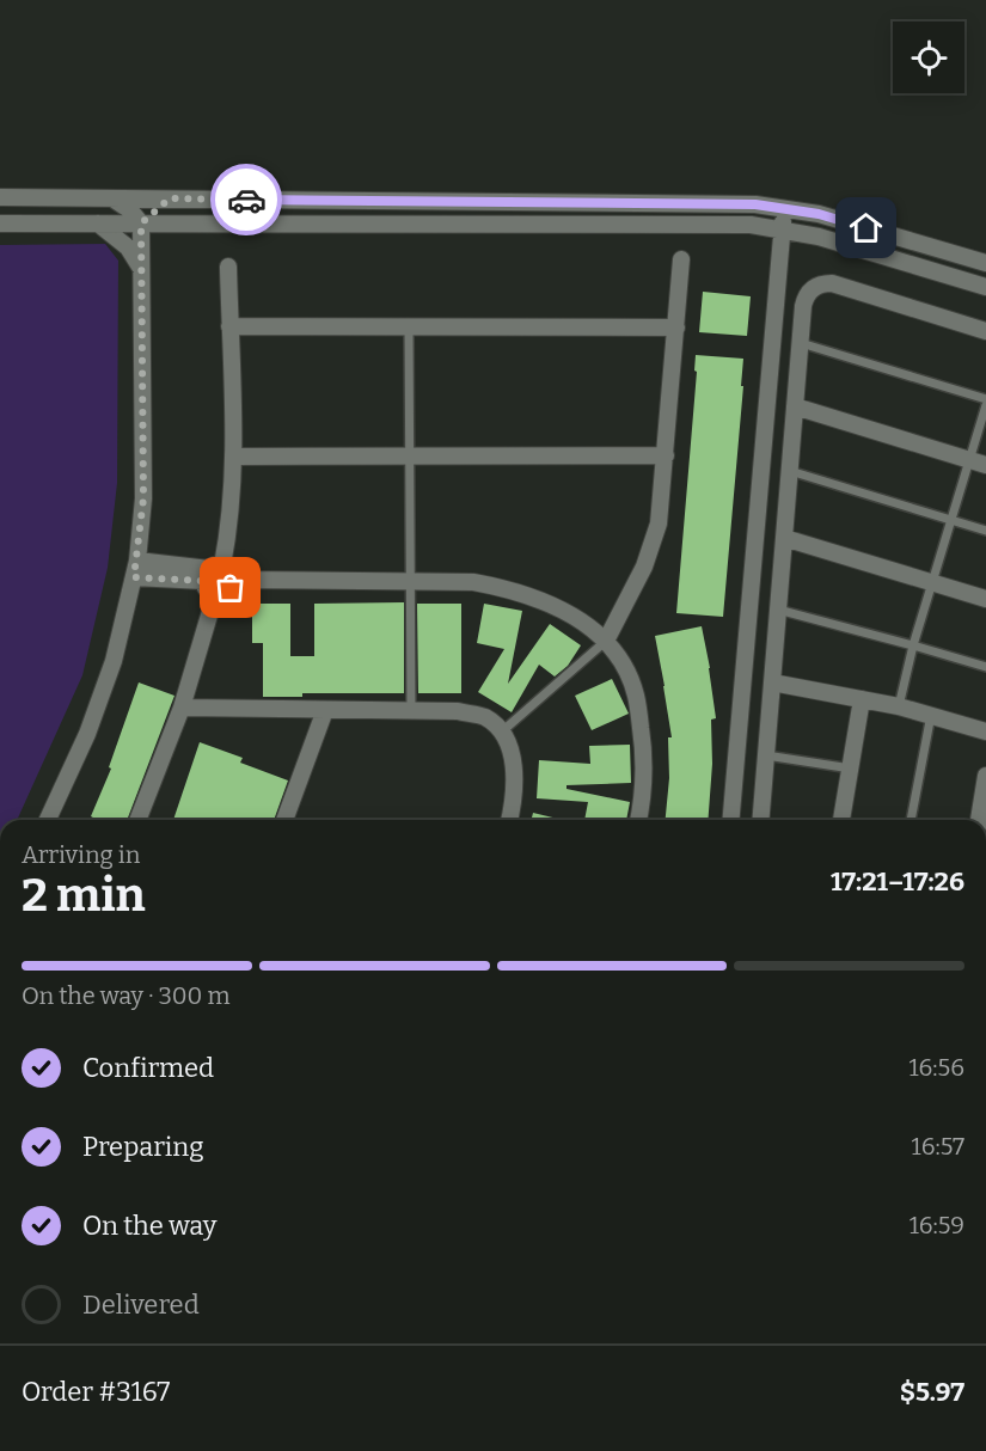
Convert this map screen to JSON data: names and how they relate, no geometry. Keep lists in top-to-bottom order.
{
  "page": {
    "heading": ["2 min", "Arriving in", "17:21–17:26"],
    "panel": ["Order #3167", "$5.97"],
    "bar": "On the way · 300 m",
    "list": [
      ["Confirmed", "16:56"],
      ["Preparing", "16:57"],
      ["On the way", "16:59"],
      "Delivered"
    ]
  }
}
